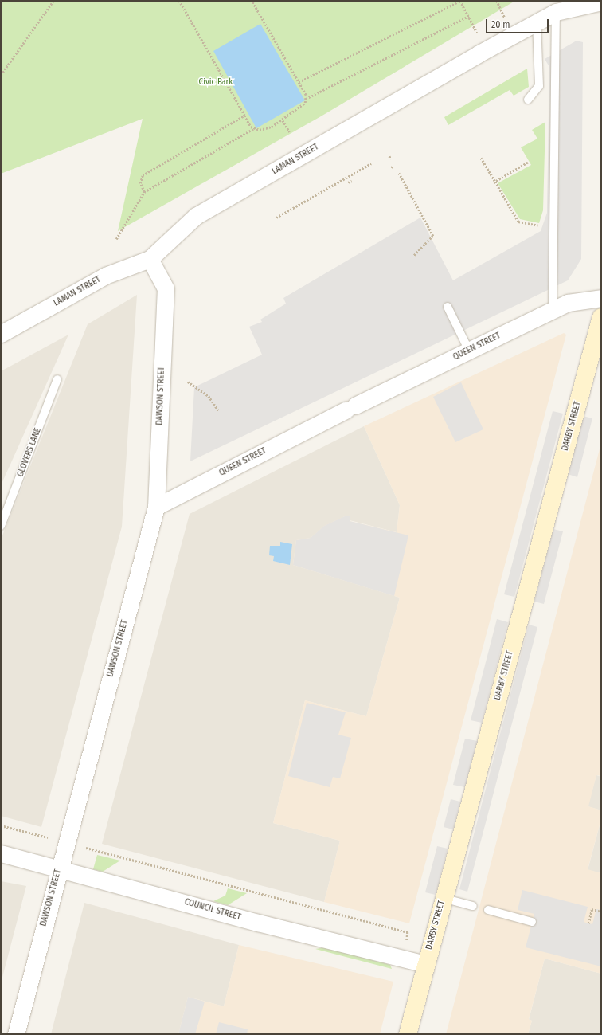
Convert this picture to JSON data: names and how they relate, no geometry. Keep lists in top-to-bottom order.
{
  "streets": {
    "main road": ["DARBY STREET"],
    "street": [
      "LAMAN STREET",
      "QUEEN STREET",
      "DAWSON STREET",
      "COUNCIL STREET"
    ],
    "lane": ["GLOVERS LANE"]
  },
  "crossings": [
    ["LAMAN STREET", "DAWSON STREET"],
    ["QUEEN STREET", "DAWSON STREET"],
    ["DAWSON STREET", "COUNCIL STREET"],
    ["DARBY STREET", "COUNCIL STREET"]
  ],
  "parks": ["Civic Park"],
  "scale_bar": "20 m"
}
